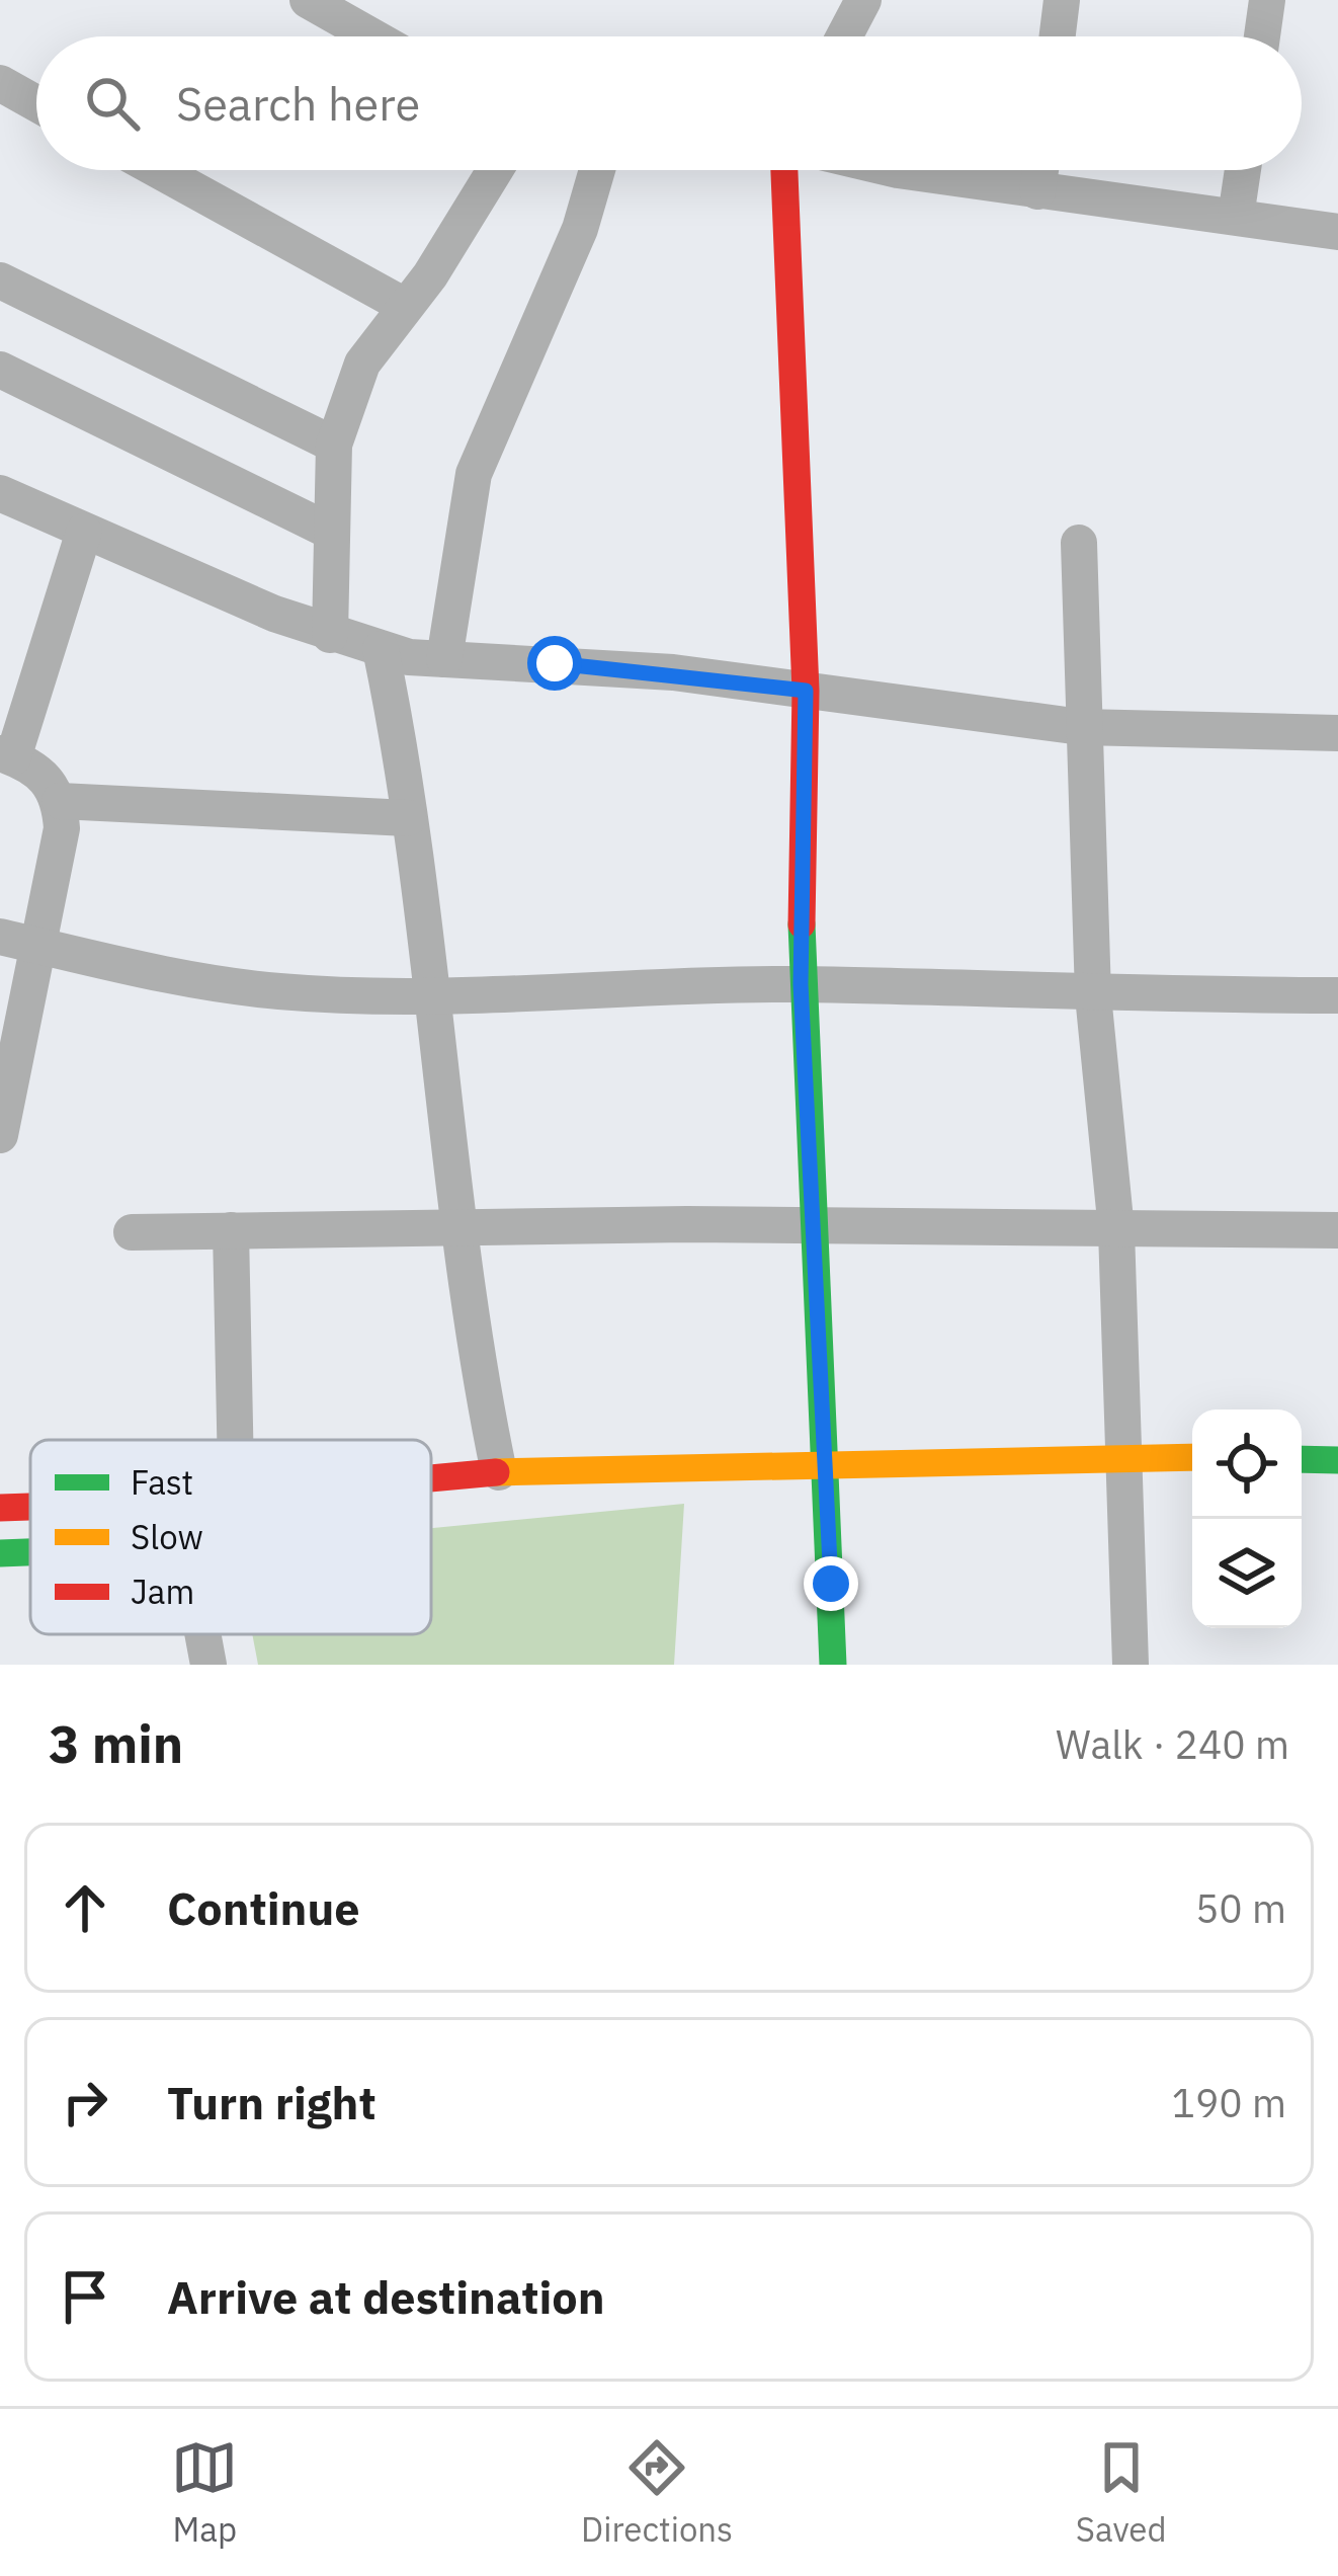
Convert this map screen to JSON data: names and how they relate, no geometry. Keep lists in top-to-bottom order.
{
  "legend": ["Fast", "Slow", "Jam"],
  "page": {
    "search": "Search here",
    "heading": ["3 min", "Walk · 240 m"],
    "list": [
      ["Continue", "50 m"],
      ["Turn right", "190 m"],
      "Arrive at destination"
    ],
    "nav": ["Map", "Directions", "Saved"]
  }
}
